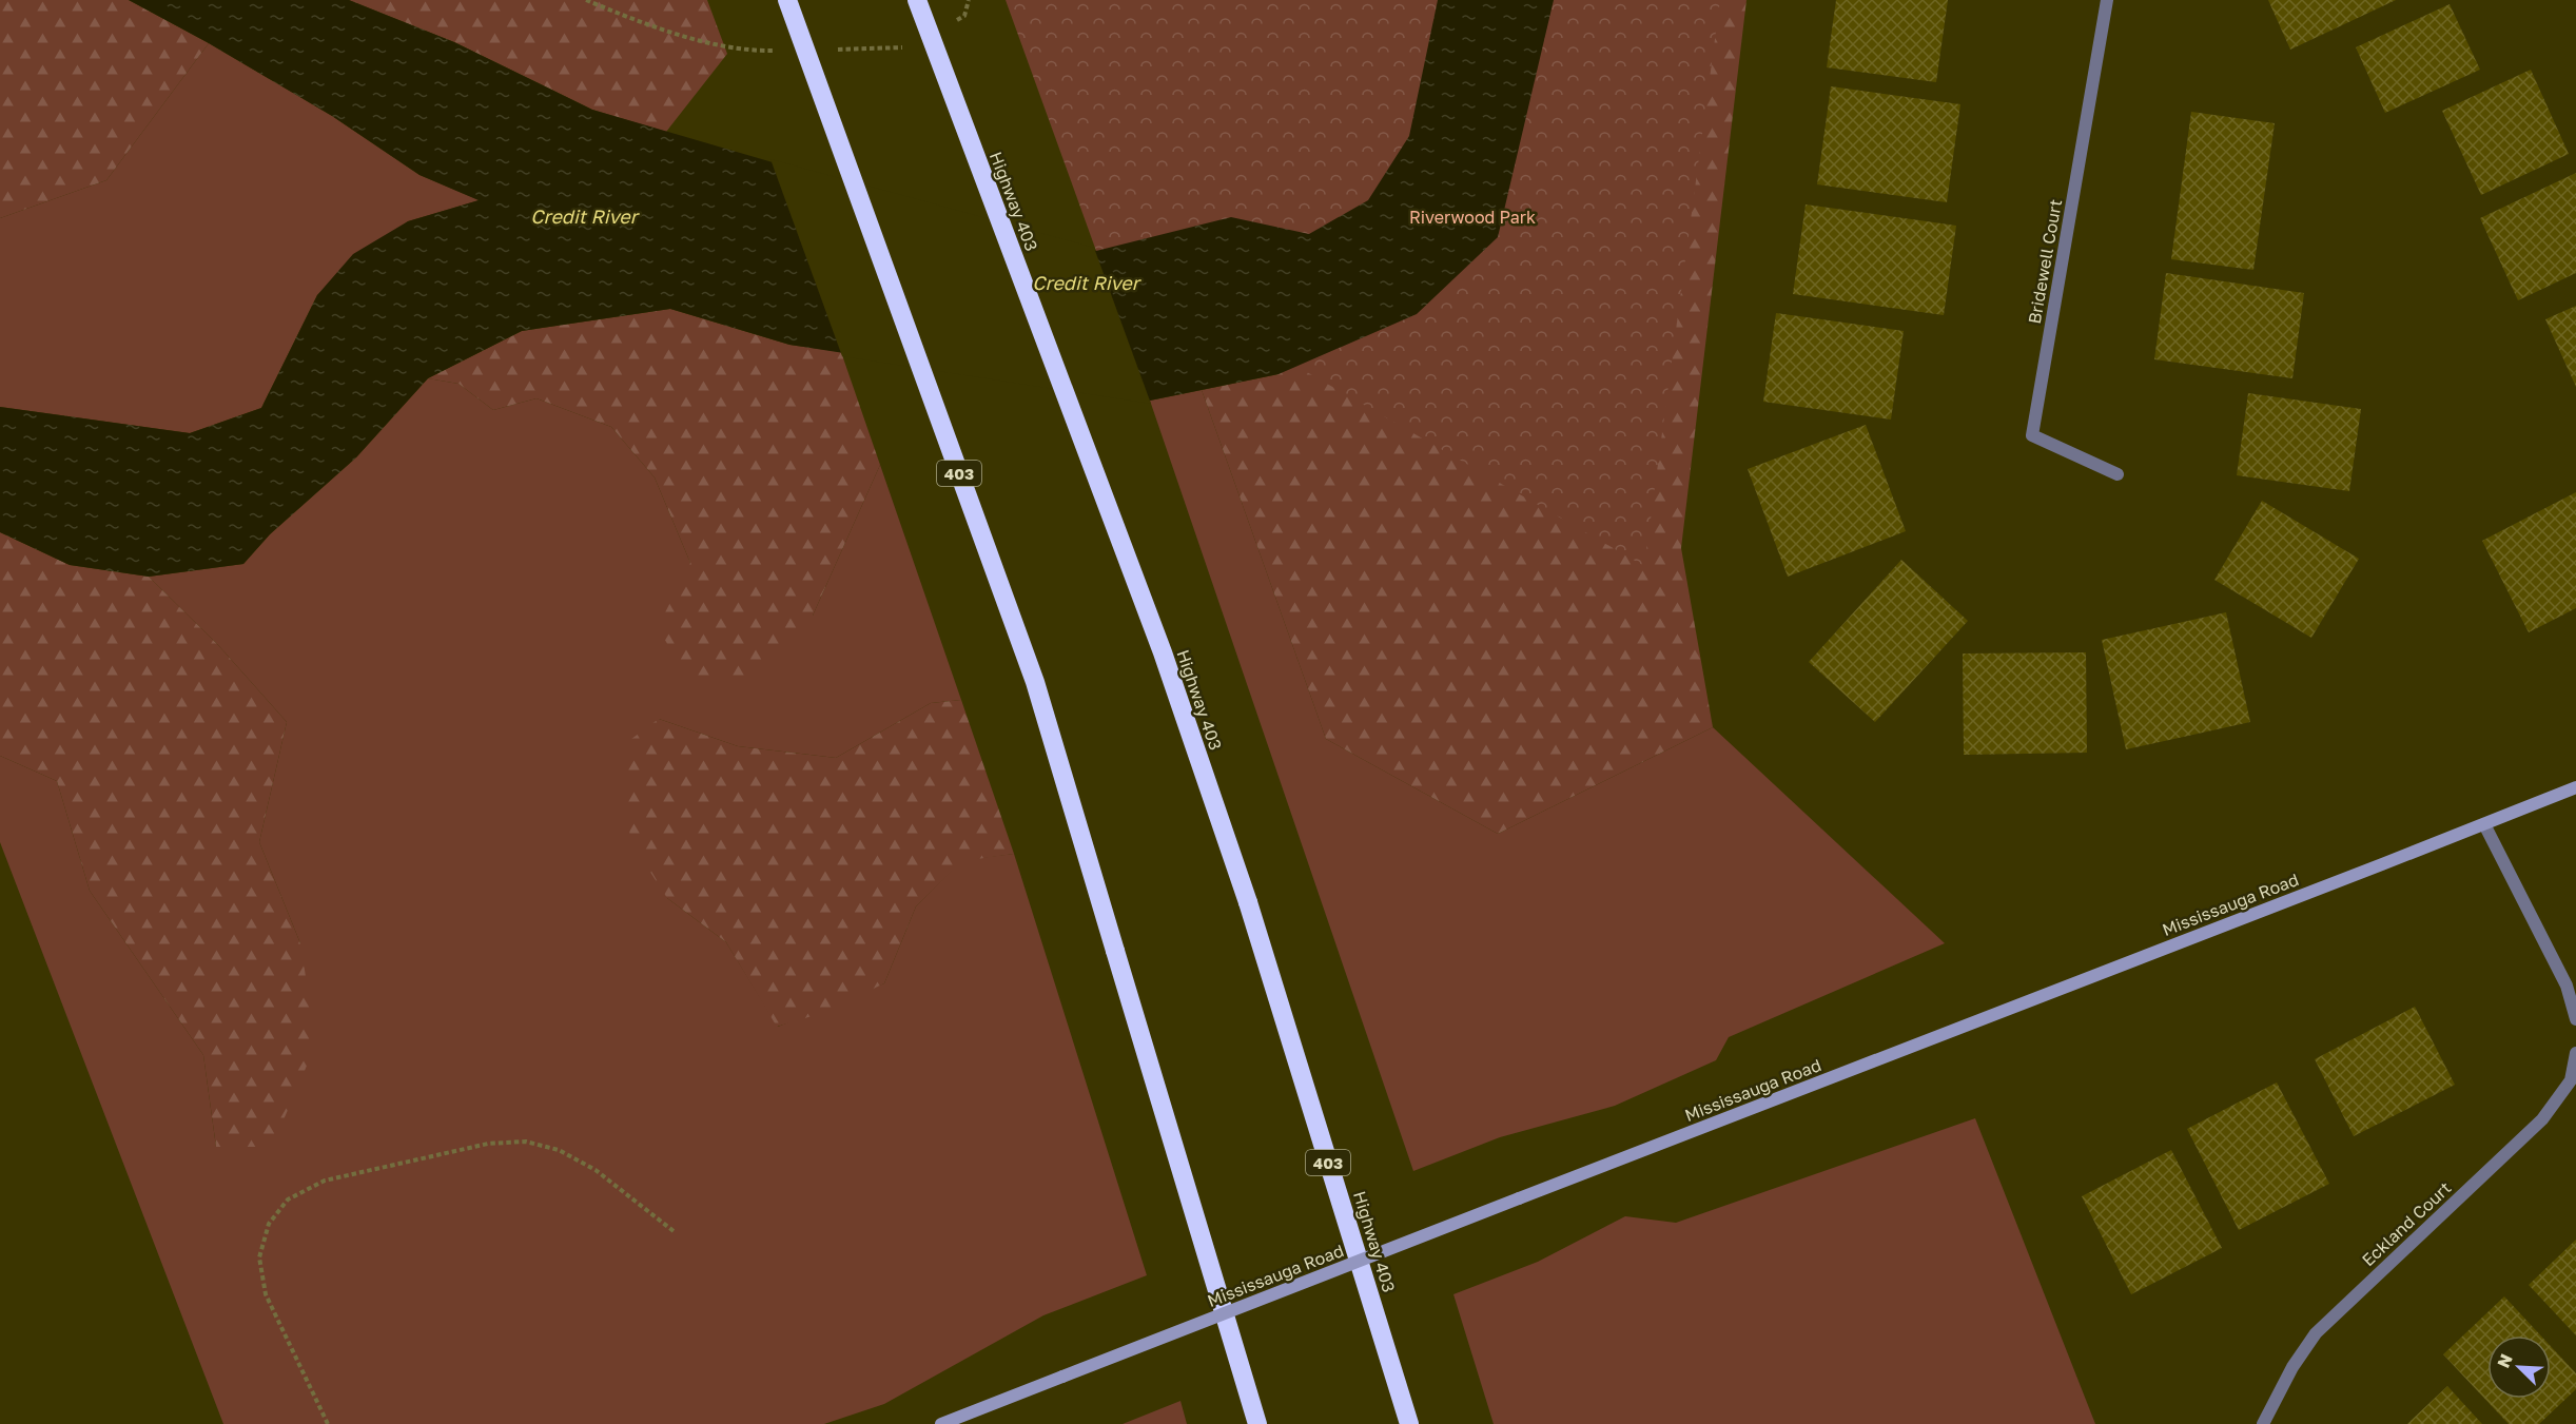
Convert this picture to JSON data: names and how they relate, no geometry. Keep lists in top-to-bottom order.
{
  "streets": {
    "highway": ["Highway 403", "403"],
    "main road": ["Mississauga Road"],
    "street": ["Bridewell Court", "Eckland Court"]
  },
  "water": ["Credit River"],
  "parks": ["Riverwood Park"],
  "north": "top left"
}
